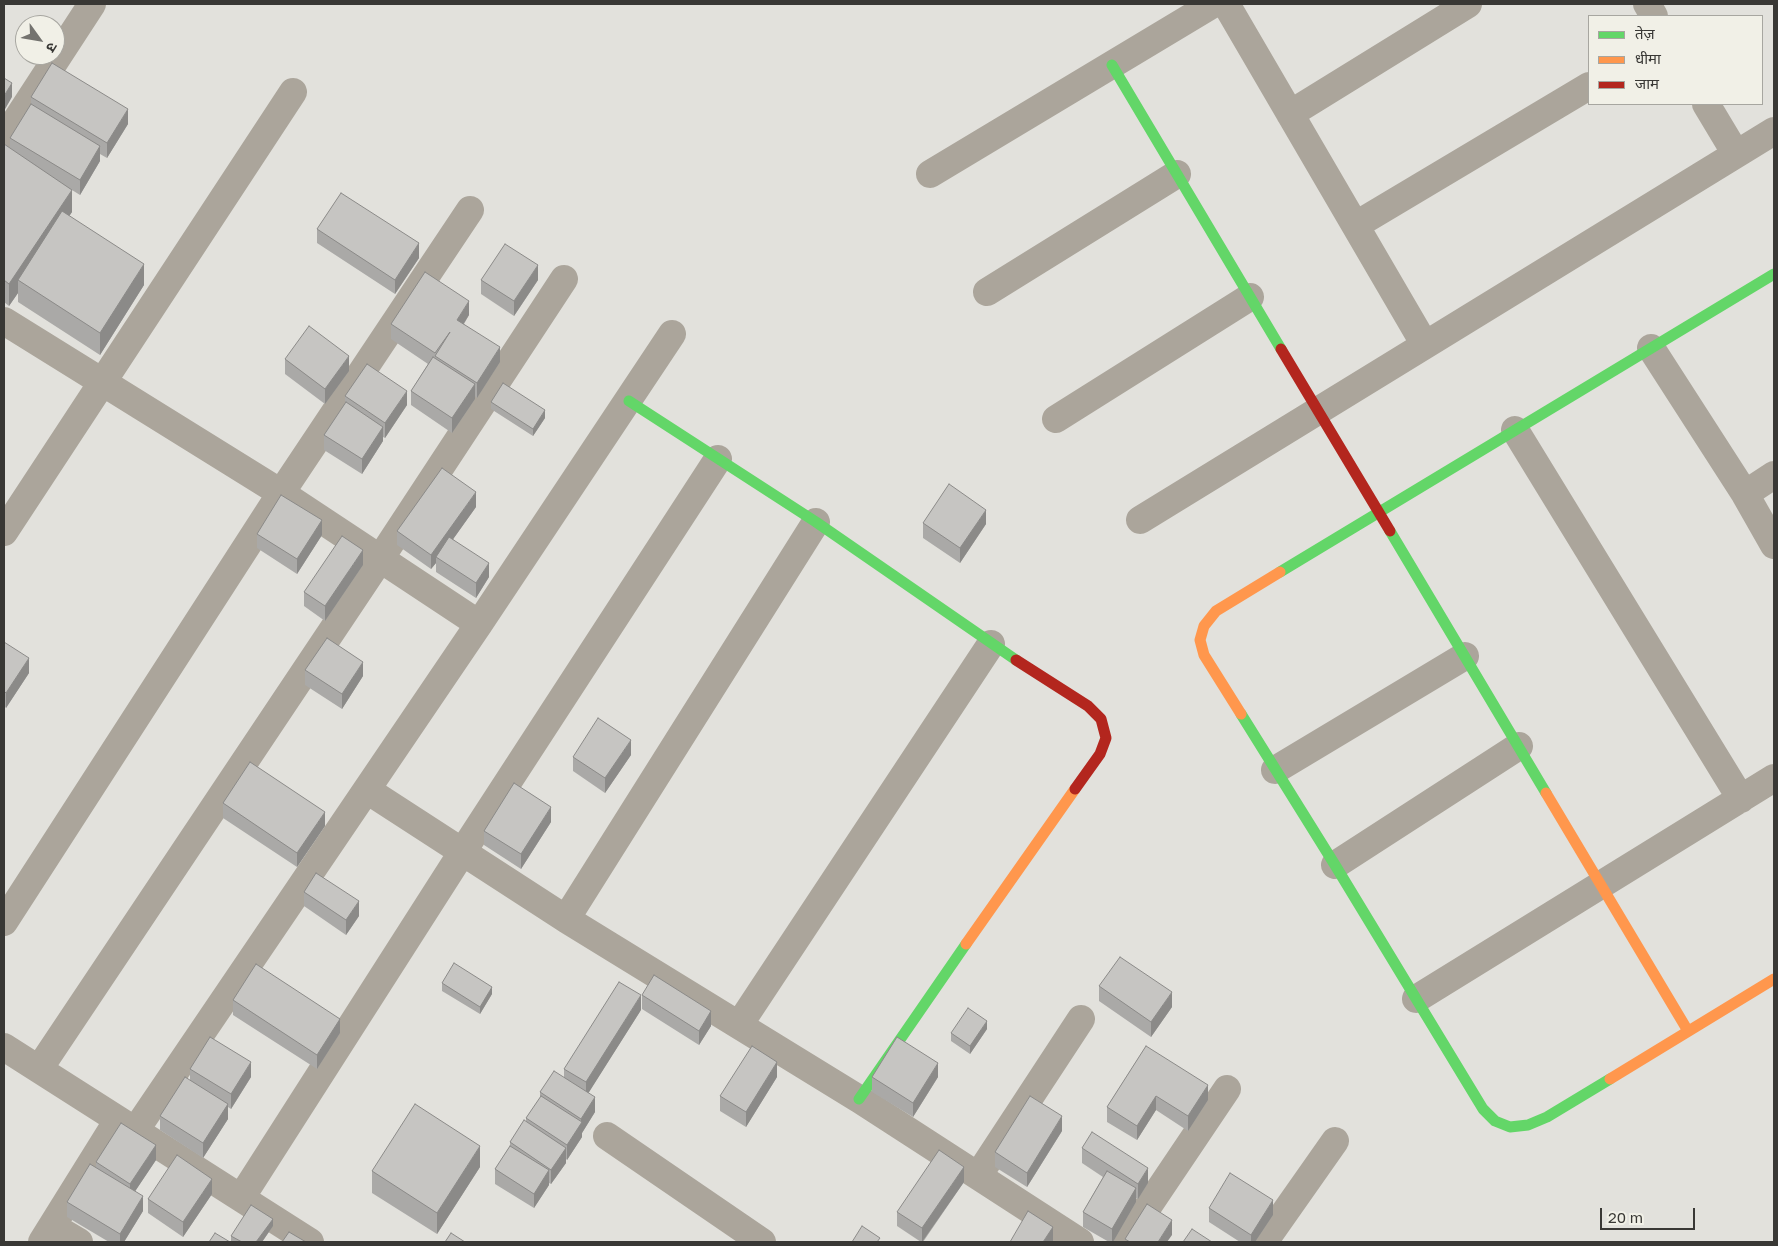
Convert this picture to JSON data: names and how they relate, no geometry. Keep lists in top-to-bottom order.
{
  "legend": ["तेज़", "धीमा", "जाम"],
  "scale_bar": "20 m",
  "north": "bottom right"
}
